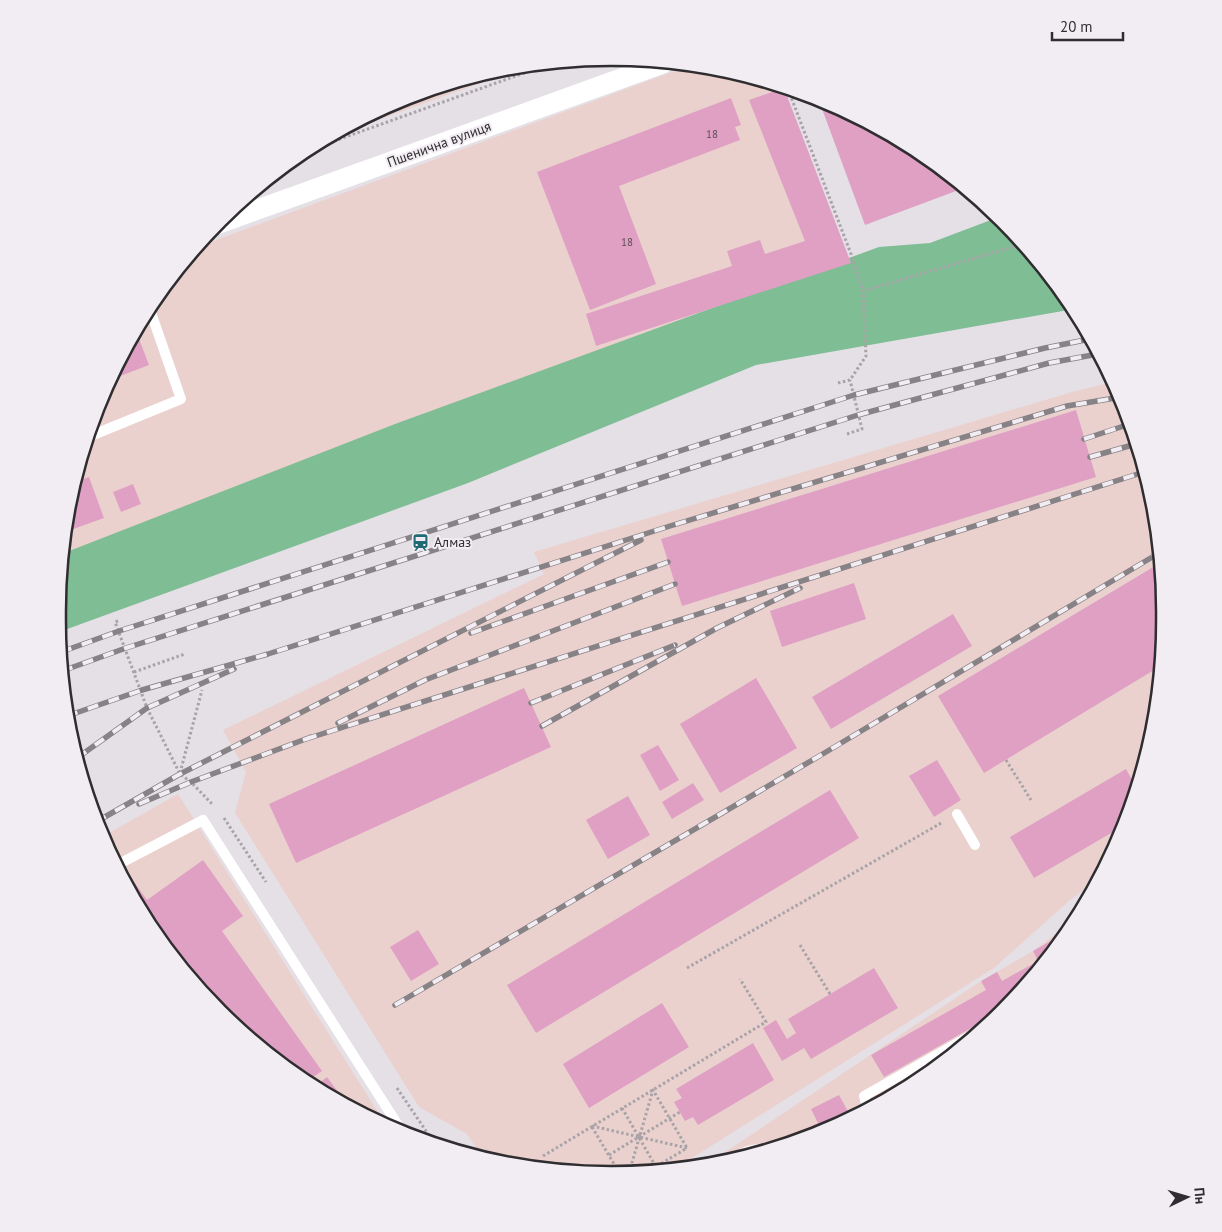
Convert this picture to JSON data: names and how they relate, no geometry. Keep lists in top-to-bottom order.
{
  "streets": {
    "street": ["Пшенична вулиця"]
  },
  "places": {
    "station": ["Алмаз"]
  },
  "house_numbers": ["18", "18"],
  "scale_bar": "20 m",
  "north": "right"
}
